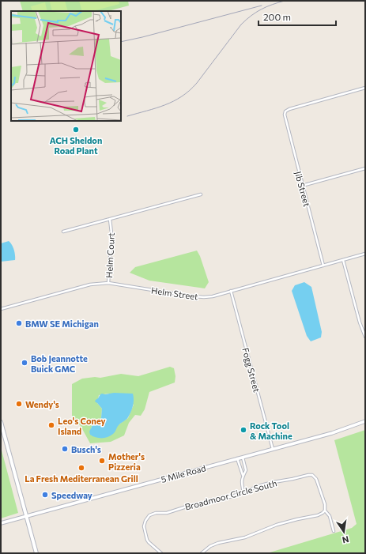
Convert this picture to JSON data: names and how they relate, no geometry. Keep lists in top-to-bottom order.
{
  "streets": {
    "street": [
      "Jib Street",
      "Helm Court",
      "Helm Street",
      "Fogg Street",
      "5 Mile Road",
      "Broadmoor Circle South"
    ]
  },
  "crossings": [
    ["Jib Street", "Helm Street"],
    ["Helm Court", "Helm Street"],
    ["Helm Street", "Fogg Street"],
    ["Fogg Street", "5 Mile Road"]
  ],
  "places": [
    "ACH Sheldon Road Plant",
    "BMW SE Michigan",
    "Bob Jeannotte Buick GMC",
    "Wendy's",
    "Leo's Coney Island",
    "Rock Tool & Machine",
    "Busch's",
    "Mother's Pizzeria",
    "La Fresh Mediterranean Grill",
    "Speedway"
  ],
  "scale_bar": "200 m",
  "north": "bottom"
}
